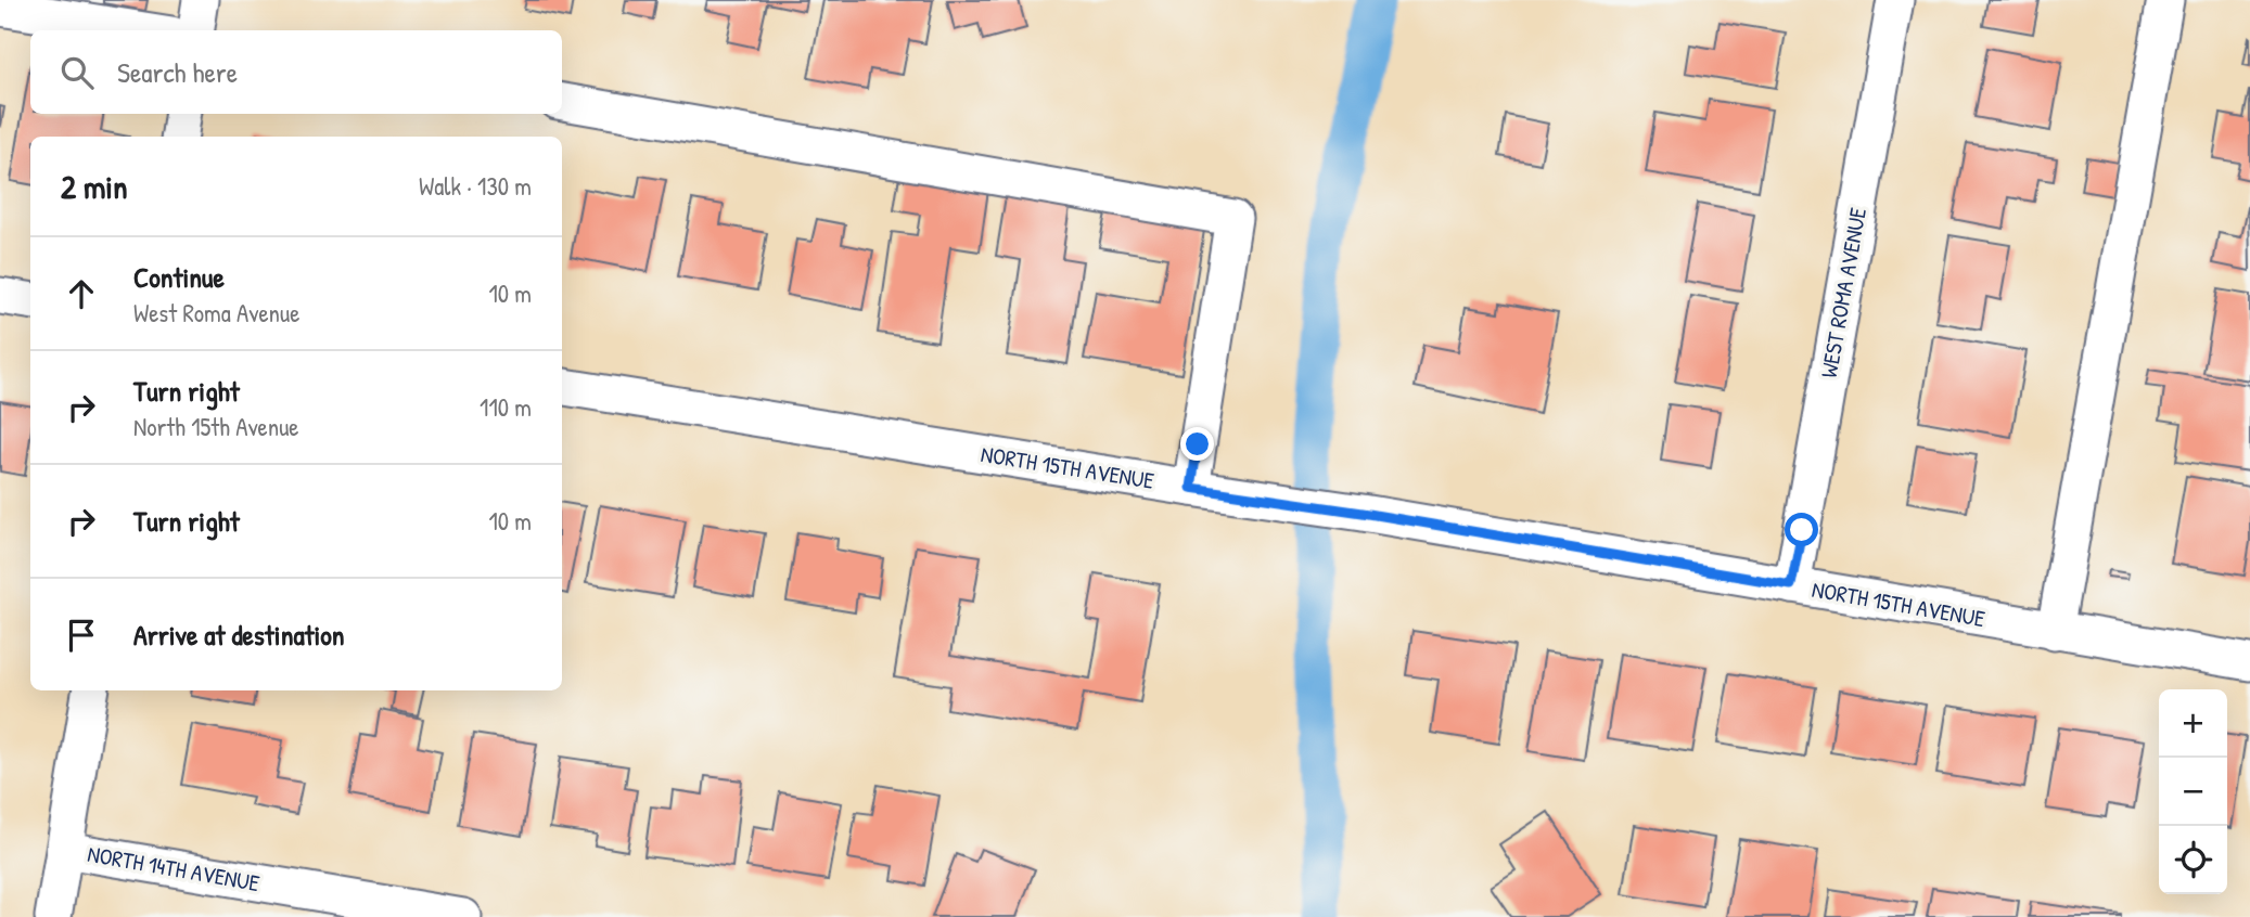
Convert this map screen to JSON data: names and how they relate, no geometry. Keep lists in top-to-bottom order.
{
  "streets": {
    "street": ["WEST ROMA AVENUE", "NORTH 15TH AVENUE", "NORTH 14TH AVENUE"]
  },
  "crossings": [
    ["WEST ROMA AVENUE", "NORTH 15TH AVENUE"]
  ],
  "page": {
    "search": "Search here",
    "heading": ["2 min", "Walk · 130 m"],
    "list": [
      ["Continue", "West Roma Avenue", "10 m"],
      ["Turn right", "North 15th Avenue", "110 m"],
      ["Turn right", "10 m"],
      "Arrive at destination"
    ],
    "map_buttons": ["+", "−"]
  }
}
